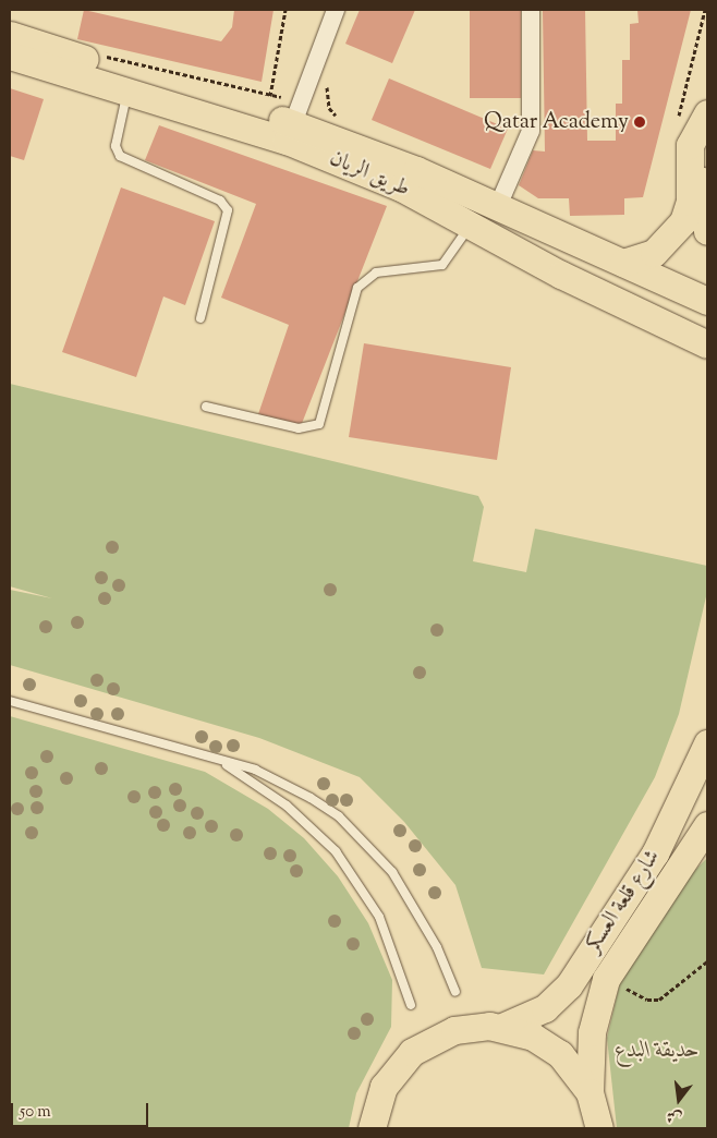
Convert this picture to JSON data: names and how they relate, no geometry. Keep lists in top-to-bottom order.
{
  "streets": {
    "main road": ["طريق الريان", "شارع قلعة العسكر"]
  },
  "parks": ["حديقة البدع"],
  "places": ["Qatar Academy"],
  "scale_bar": "50 m",
  "north": "bottom"
}
